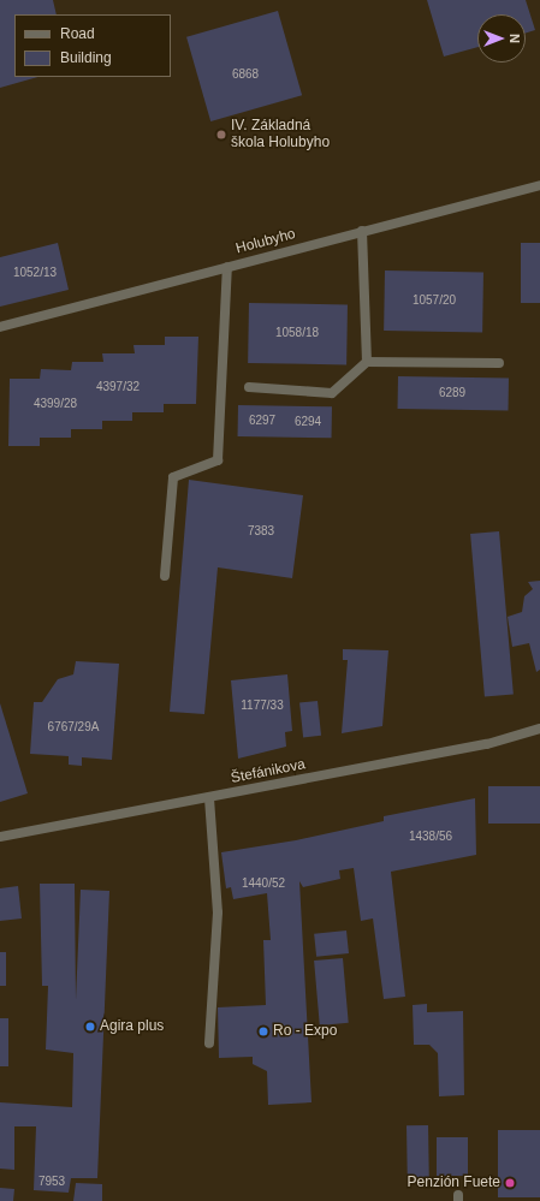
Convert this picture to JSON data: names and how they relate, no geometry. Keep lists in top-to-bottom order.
{
  "streets": {
    "street": ["Holubyho", "Štefánikova"]
  },
  "places": [
    "IV. Základná škola Holubyho",
    "Agira plus",
    "Ro - Expo",
    "Penzión Fuete"
  ],
  "house_numbers": [
    "6868",
    "1052/13",
    "1057/20",
    "1058/18",
    "4397/32",
    "6289",
    "4399/28",
    "6297",
    "6294",
    "7383",
    "1177/33",
    "6767/29A",
    "1438/56",
    "1440/52",
    "7953"
  ],
  "legend": ["Road", "Building"],
  "north": "right"
}
